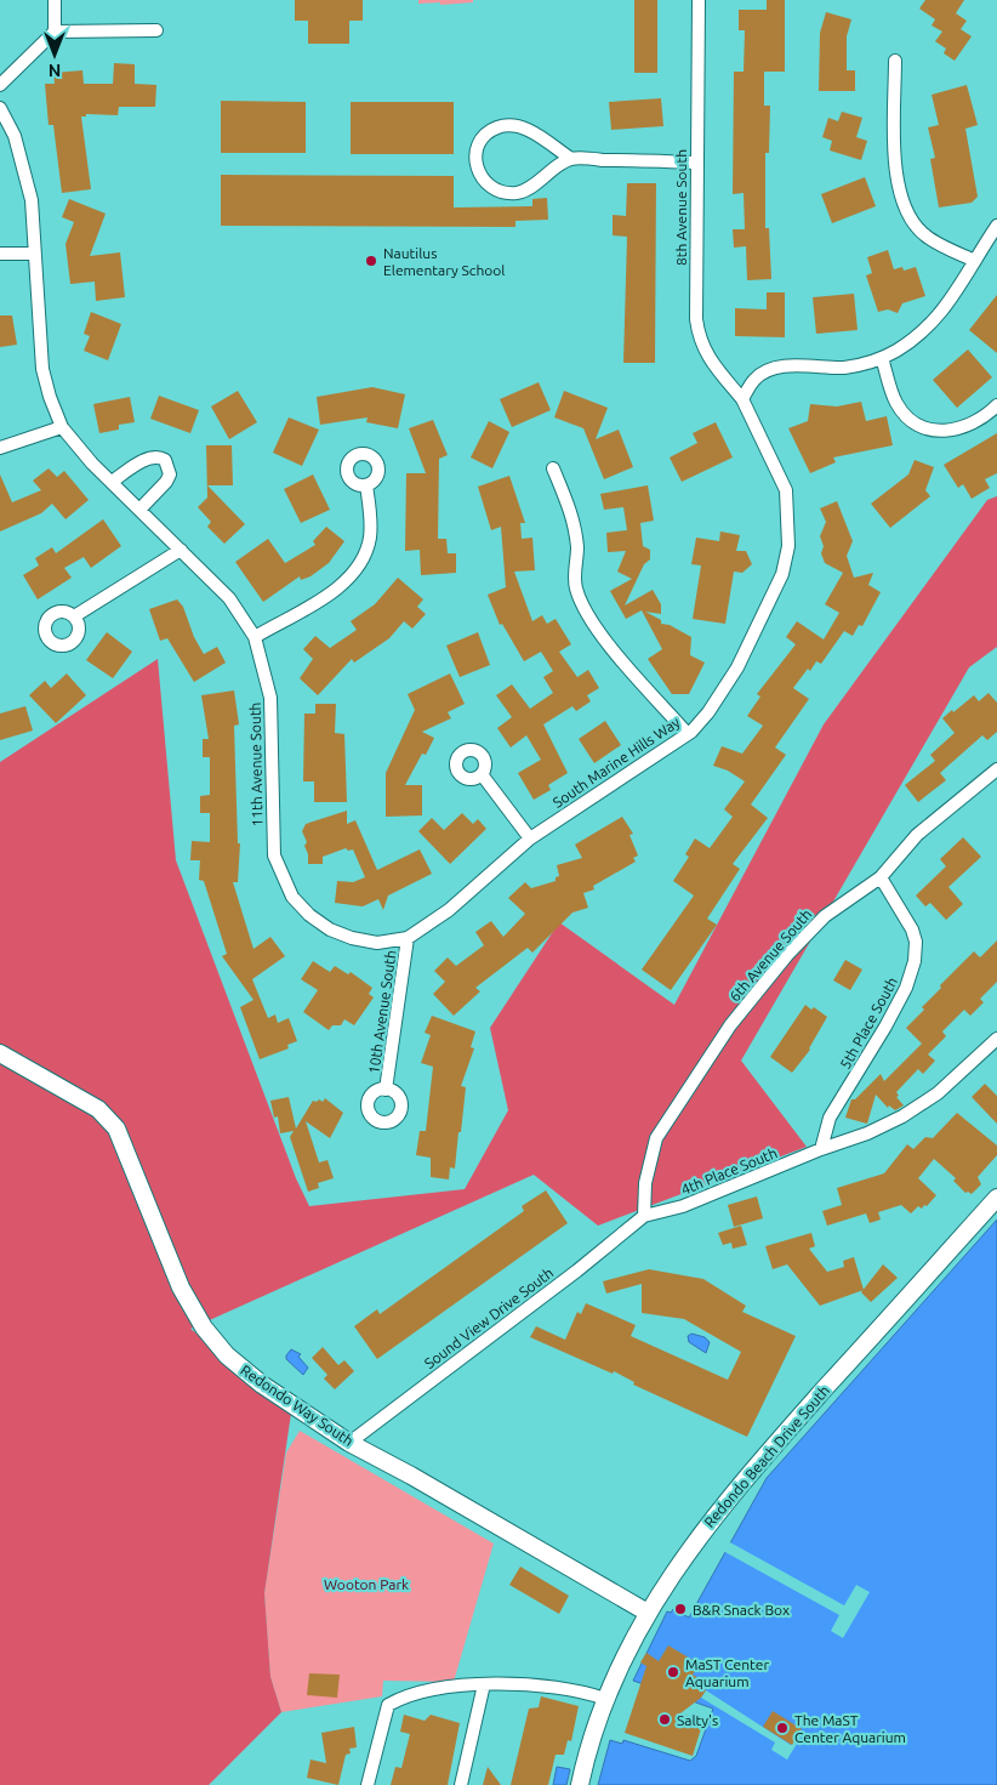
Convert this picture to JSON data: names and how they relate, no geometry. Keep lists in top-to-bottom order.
{
  "streets": {
    "street": [
      "8th Avenue South",
      "South Marine Hills Way",
      "11th Avenue South",
      "6th Avenue South",
      "10th Avenue South",
      "5th Place South",
      "4th Place South",
      "Sound View Drive South",
      "Redondo Way South",
      "Redondo Beach Drive South"
    ]
  },
  "crossings": [
    ["8th Avenue South", "South Marine Hills Way"],
    ["South Marine Hills Way", "11th Avenue South"],
    ["South Marine Hills Way", "10th Avenue South"],
    ["11th Avenue South", "10th Avenue South"],
    ["6th Avenue South", "5th Place South"],
    ["6th Avenue South", "4th Place South"],
    ["6th Avenue South", "Sound View Drive South"],
    ["5th Place South", "4th Place South"],
    ["4th Place South", "Sound View Drive South"],
    ["Sound View Drive South", "Redondo Way South"],
    ["Redondo Way South", "Redondo Beach Drive South"]
  ],
  "parks": ["Wooton Park"],
  "places": [
    "Nautilus Elementary School",
    "B&R Snack Box",
    "MaST Center Aquarium",
    "Salty's",
    "The MaST Center Aquarium"
  ],
  "north": "bottom"
}
